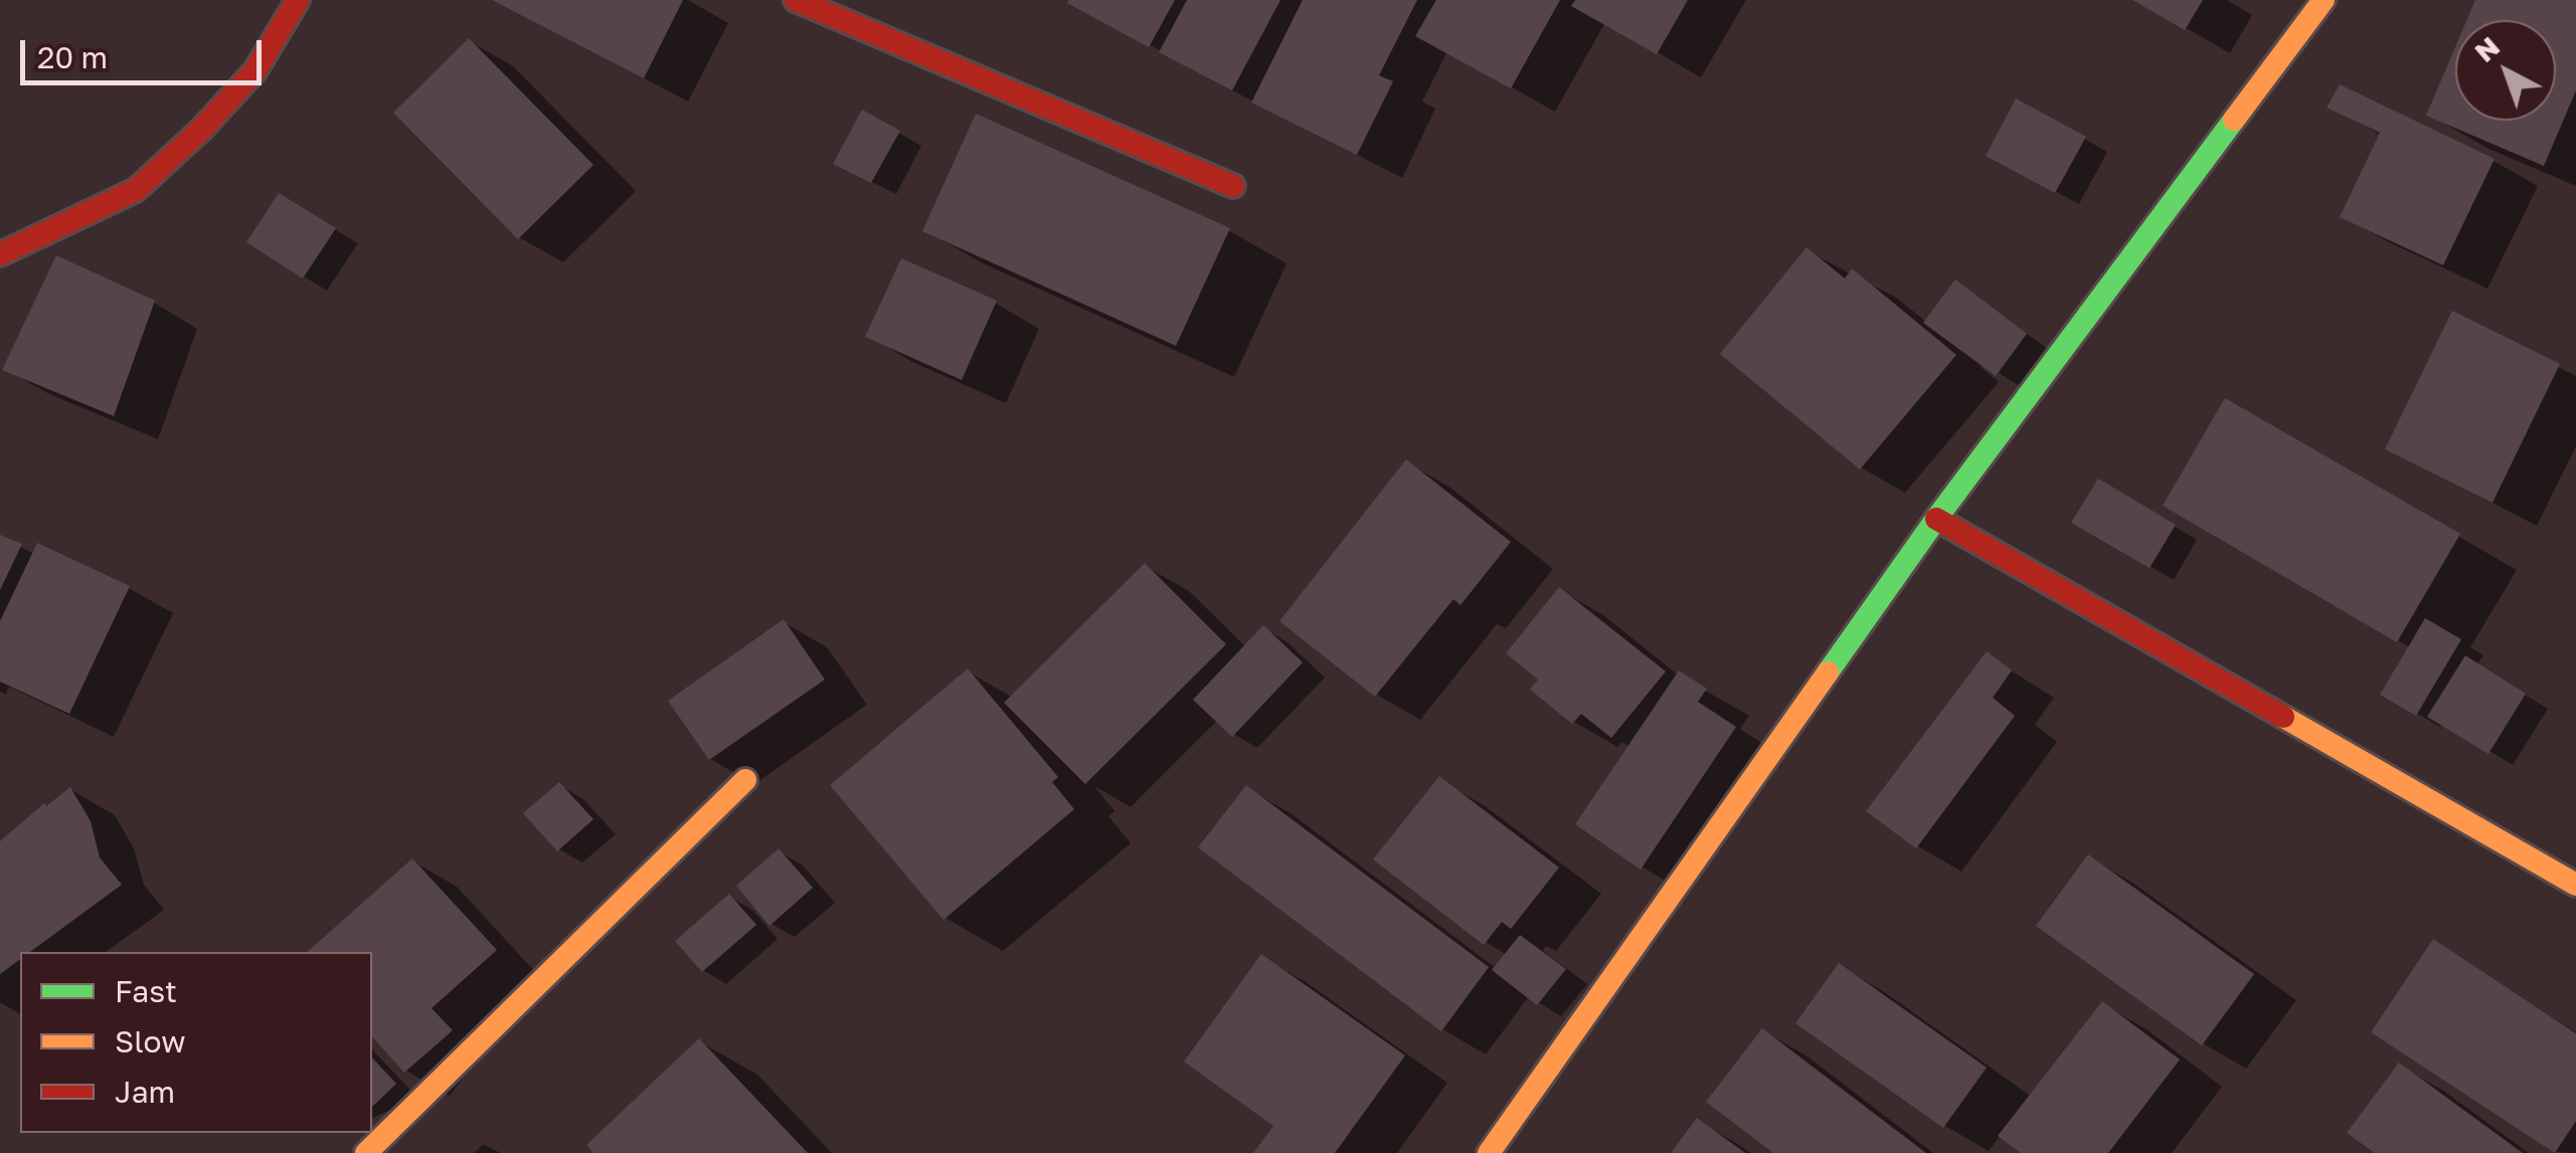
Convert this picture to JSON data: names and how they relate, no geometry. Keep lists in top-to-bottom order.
{
  "legend": ["Fast", "Slow", "Jam"],
  "scale_bar": "20 m",
  "north": "top left"
}
